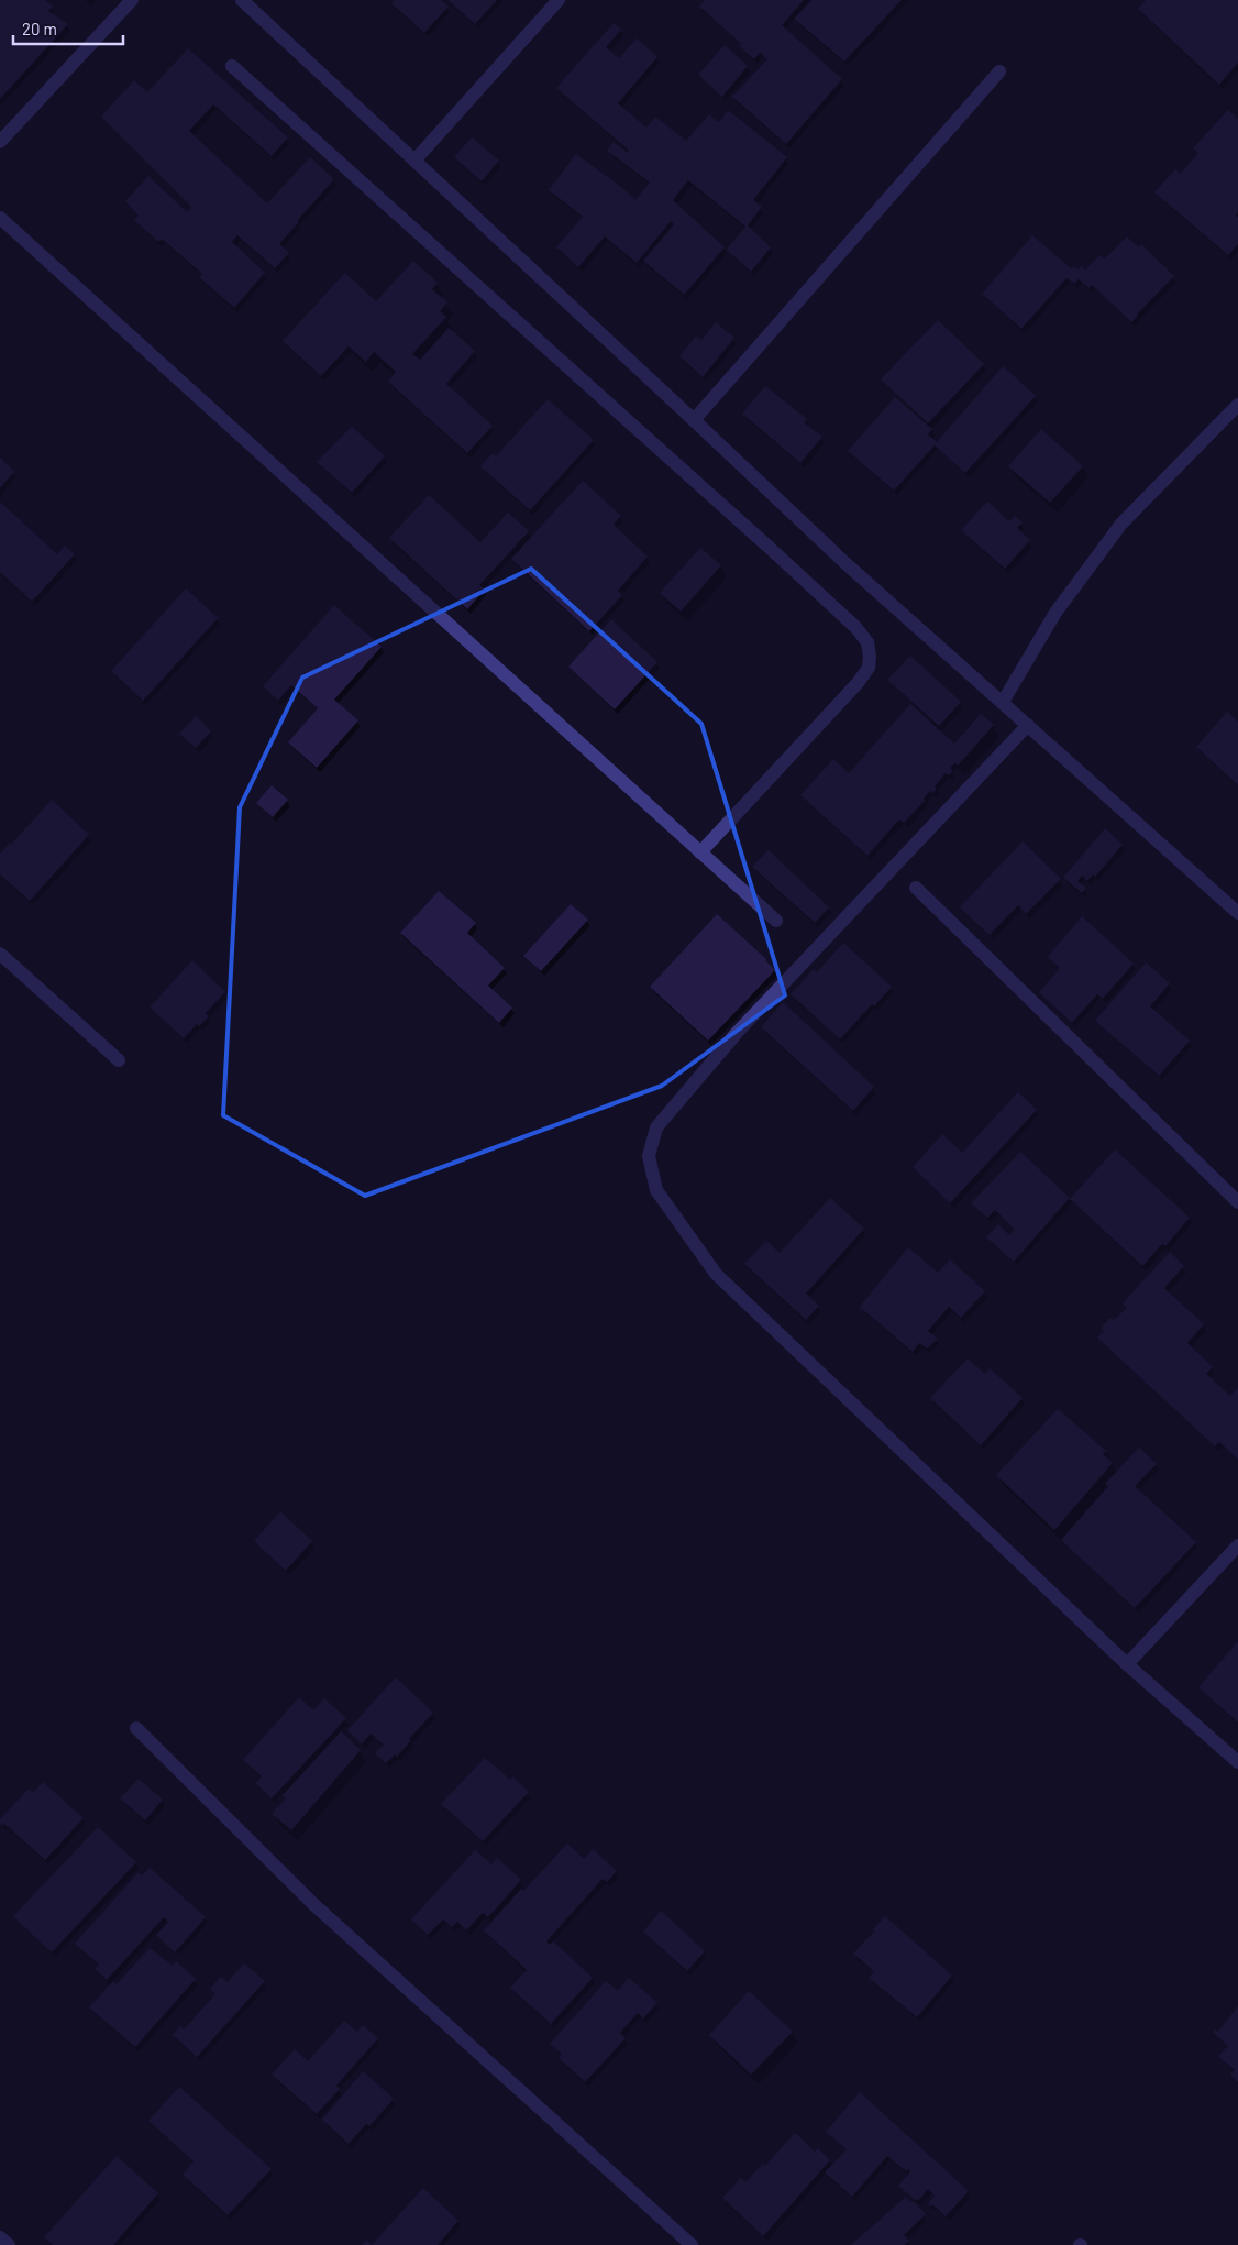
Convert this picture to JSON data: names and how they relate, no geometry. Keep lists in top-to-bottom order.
{
  "scale_bar": "20 m"
}
